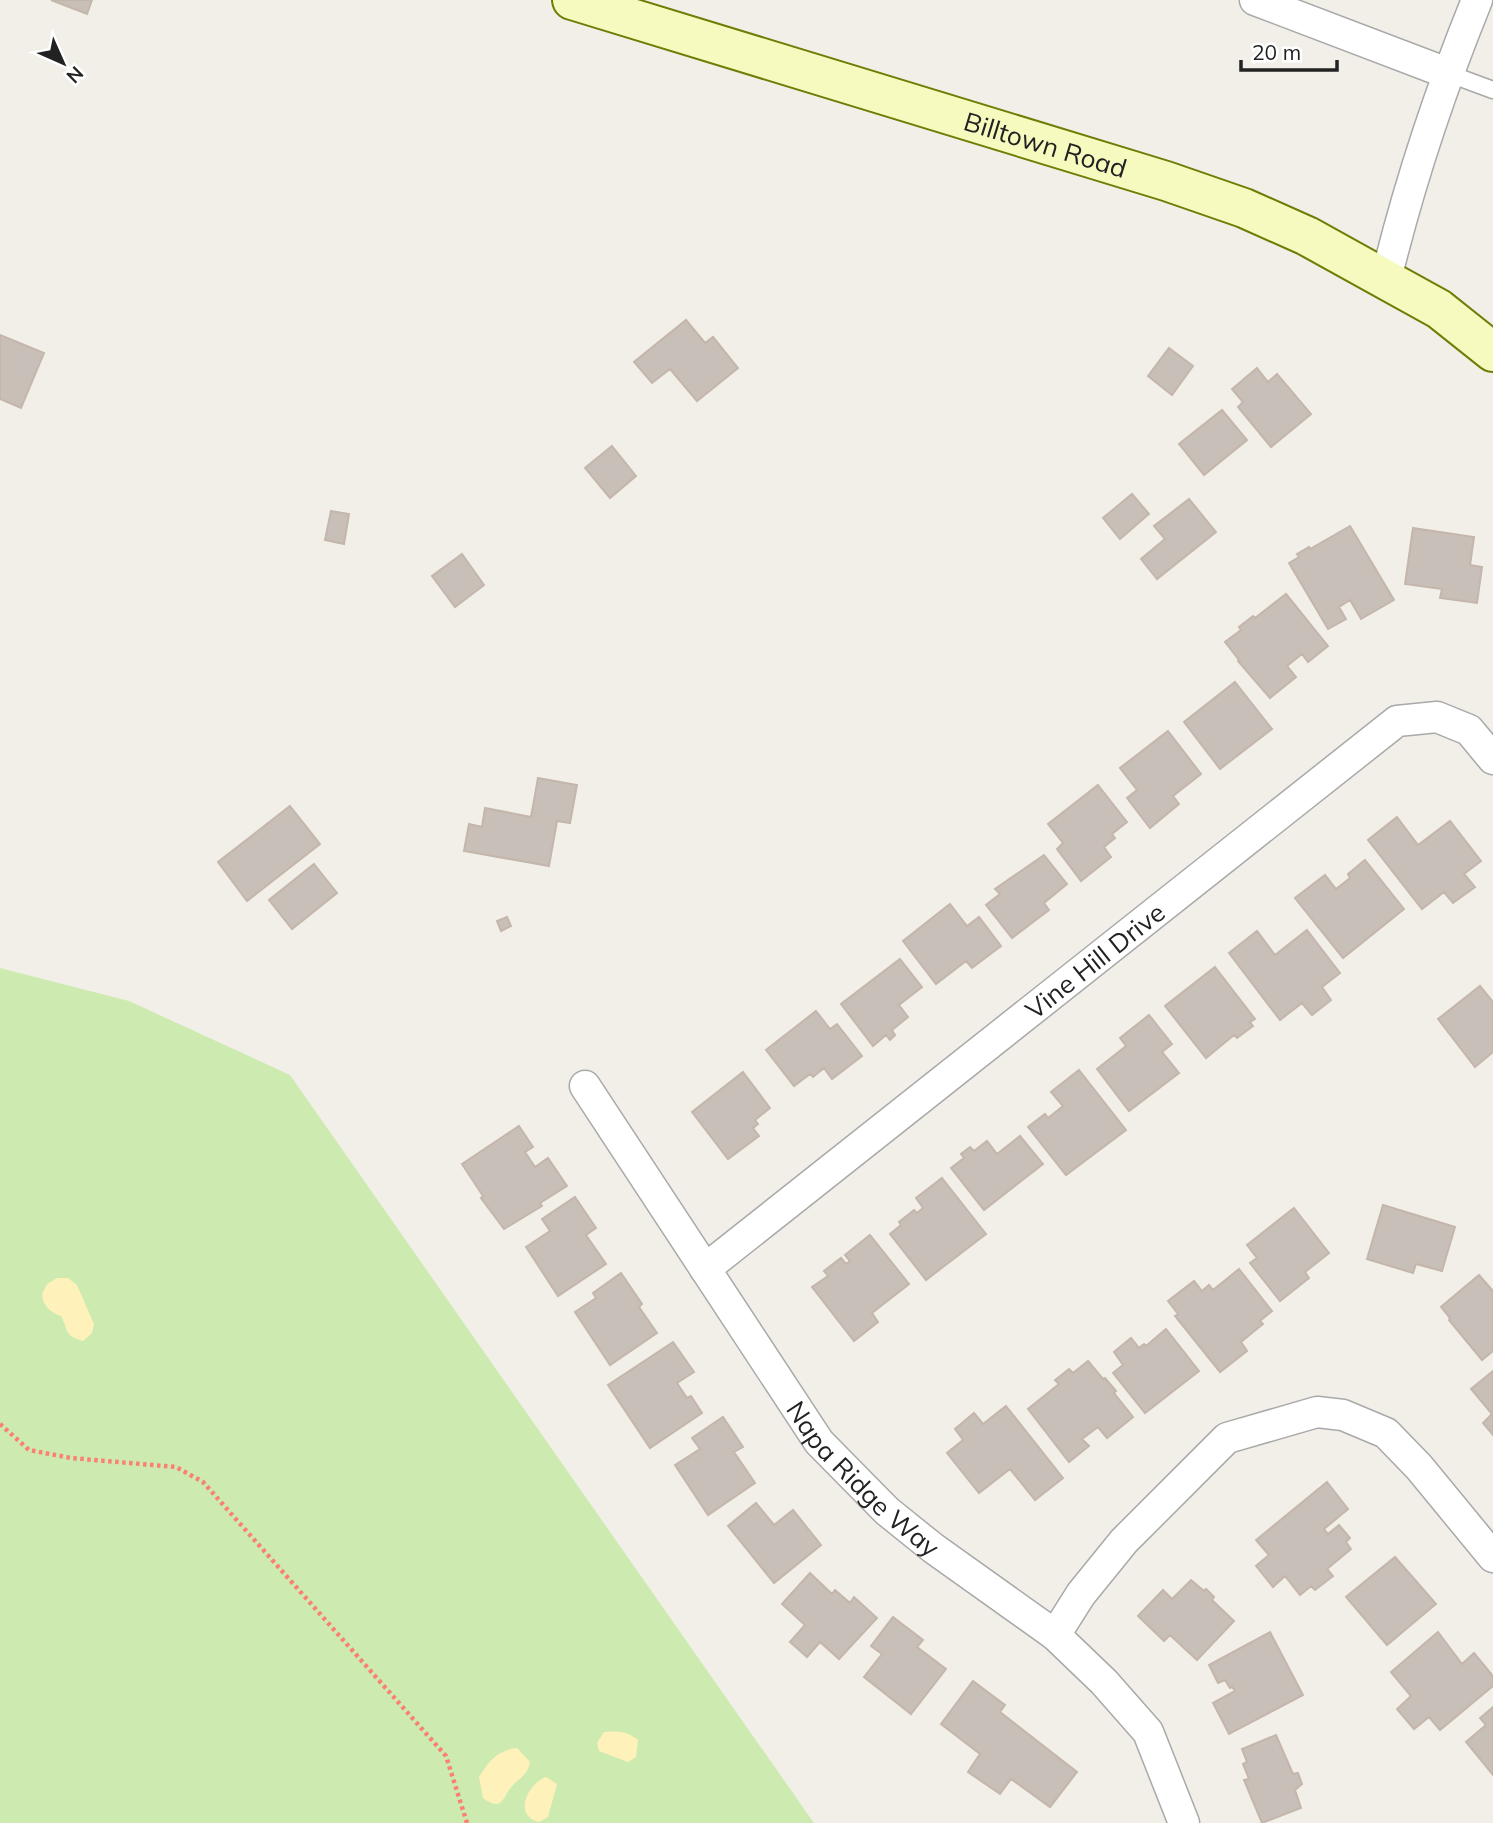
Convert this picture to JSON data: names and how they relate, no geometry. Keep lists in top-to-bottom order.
{
  "streets": {
    "main road": ["Billtown Road"],
    "street": ["Vine Hill Drive", "Napa Ridge Way"]
  },
  "crossings": [
    ["Vine Hill Drive", "Napa Ridge Way"]
  ],
  "scale_bar": "20 m",
  "north": "bottom right"
}
